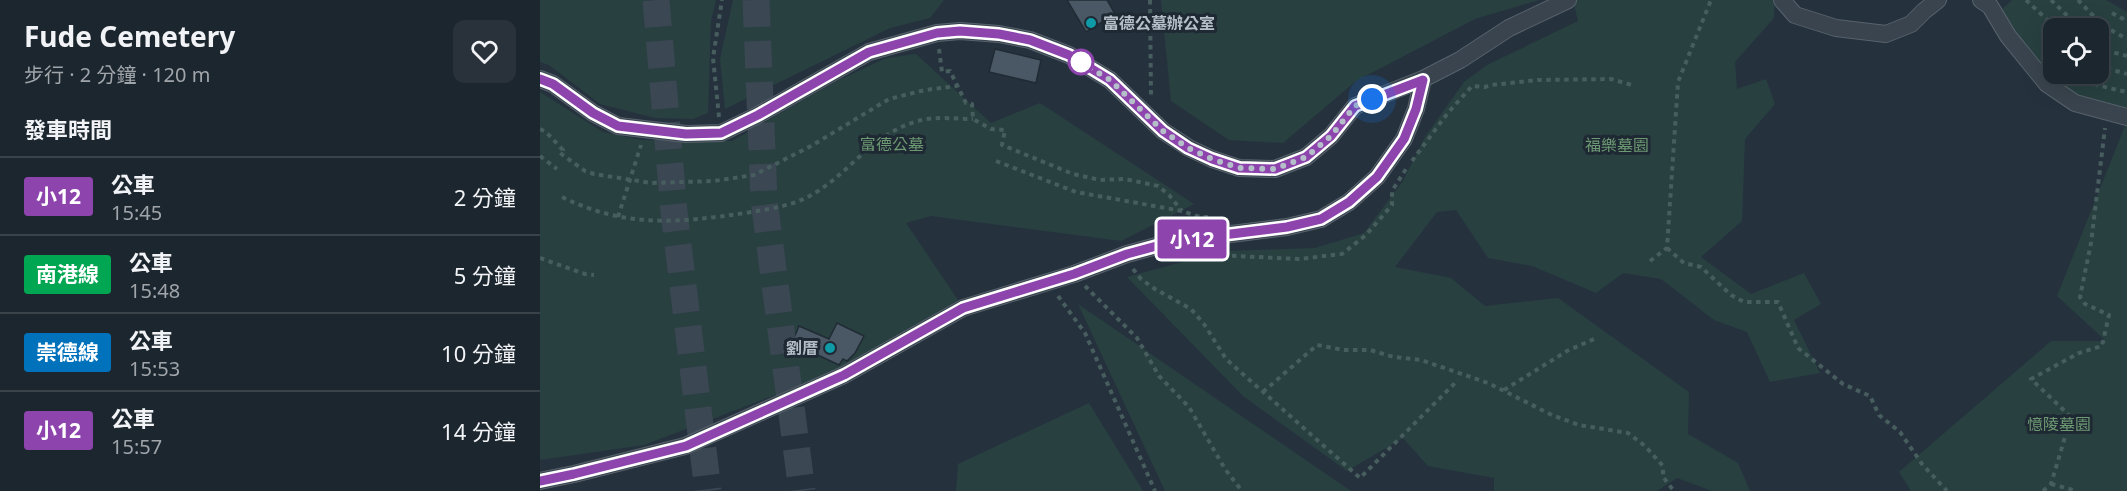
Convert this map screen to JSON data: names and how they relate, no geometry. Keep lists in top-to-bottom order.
{
  "parks": ["富德公墓", "福樂墓園", "憶陵墓園"],
  "places": ["富德公墓辦公室", "劉厝"],
  "lines": ["bus line 小12"],
  "page": {
    "heading": [
      ["Fude Cemetery", "步行 · 2 分鐘 · 120 m"],
      "發車時間"
    ],
    "on_map": "小12",
    "list": [
      {
        "mark": "小12",
        "name": "公車",
        "note": "15:45",
        "value": "2 分鐘"
      },
      {
        "mark": "南港線",
        "name": "公車",
        "note": "15:48",
        "value": "5 分鐘"
      },
      {
        "mark": "崇德線",
        "name": "公車",
        "note": "15:53",
        "value": "10 分鐘"
      },
      {
        "mark": "小12",
        "name": "公車",
        "note": "15:57",
        "value": "14 分鐘"
      }
    ]
  }
}
